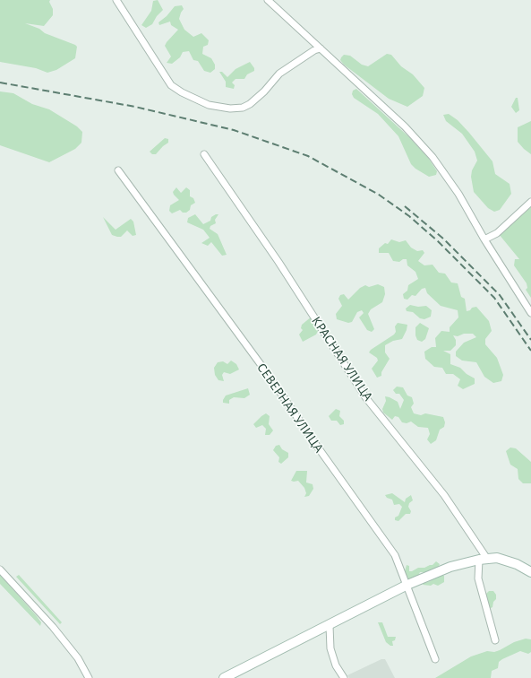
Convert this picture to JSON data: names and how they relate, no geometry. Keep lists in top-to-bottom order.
{
  "streets": {
    "street": ["КРАСНАЯ УЛИЦА", "СЕВЕРНАЯ УЛИЦА"]
  }
}
